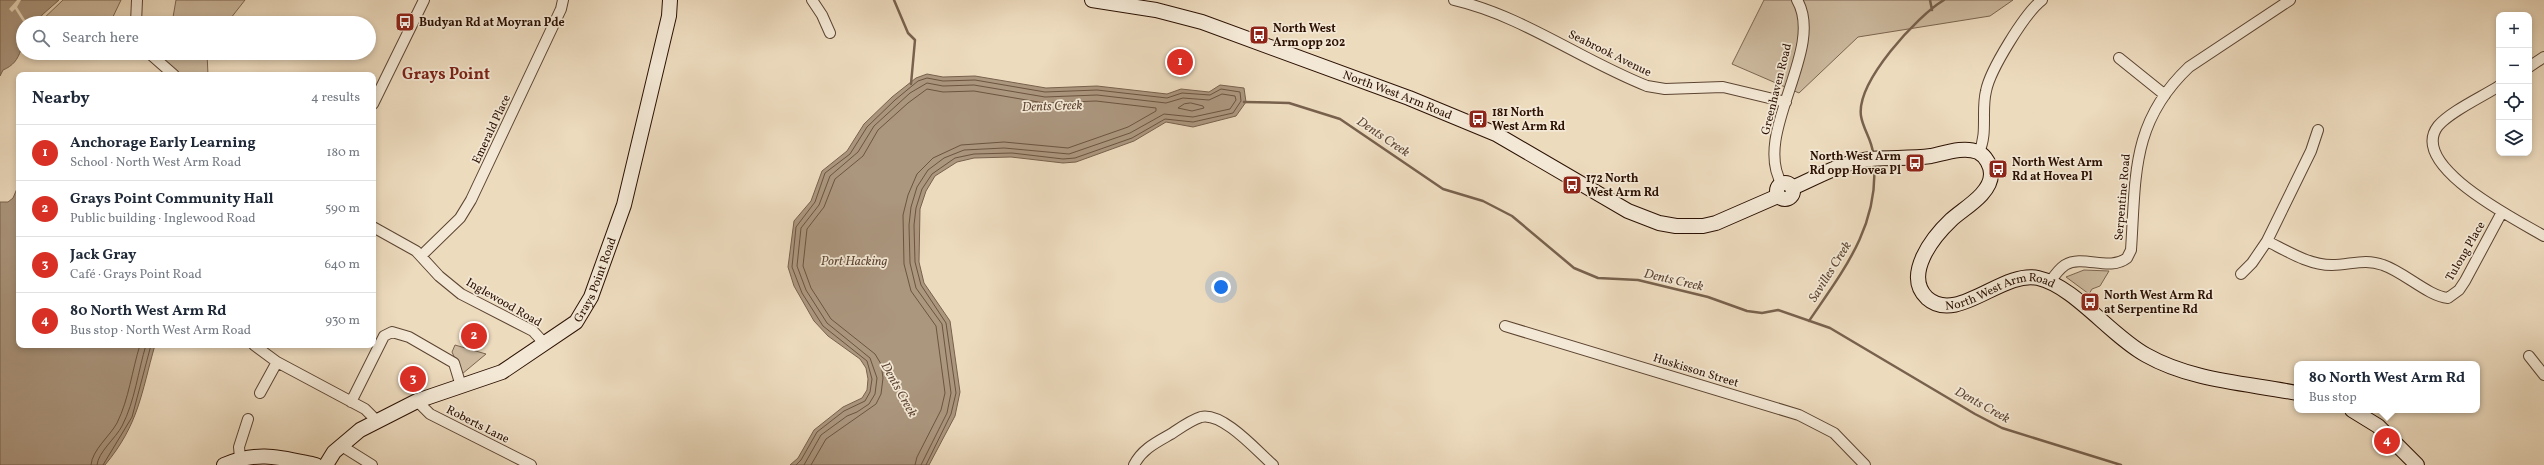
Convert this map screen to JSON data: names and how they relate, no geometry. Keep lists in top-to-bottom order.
{
  "streets": {
    "street": [
      "Seabrook Avenue",
      "Greenhaven Road",
      "North West Arm Road",
      "Emerald Place",
      "Serpentine Road",
      "Tulong Place",
      "Grays Point Road",
      "Inglewood Road",
      "Huskisson Street",
      "Roberts Lane"
    ]
  },
  "crossings": [
    ["Seabrook Avenue", "Greenhaven Road"],
    ["Greenhaven Road", "North West Arm Road"],
    ["North West Arm Road", "Serpentine Road"],
    ["Emerald Place", "Inglewood Road"],
    ["Grays Point Road", "Inglewood Road"],
    ["Grays Point Road", "Roberts Lane"]
  ],
  "districts": ["Grays Point"],
  "water": ["Dents Creek", "Port Hacking", "Savilles Creek"],
  "places": {
    "bus stop": [
      "Budyan Rd at Moyran Pde",
      "North West Arm opp 202",
      "181 North West Arm Rd",
      "North West Arm Rd opp Hovea Pl",
      "North West Arm Rd at Hovea Pl",
      "172 North West Arm Rd",
      "North West Arm Rd at Serpentine Rd"
    ]
  },
  "page": {
    "map_buttons": ["+", "−"],
    "search": "Search here",
    "pins": [
      "1",
      "2",
      "3",
      "4"
    ],
    "heading": ["Nearby", "4 results"],
    "list": [
      {
        "mark": "1",
        "name": "Anchorage Early Learning",
        "note": "School · North West Arm Road",
        "value": "180 m"
      },
      {
        "mark": "2",
        "name": "Grays Point Community Hall",
        "note": "Public building · Inglewood Road",
        "value": "590 m"
      },
      {
        "mark": "3",
        "name": "Jack Gray",
        "note": "Café · Grays Point Road",
        "value": "640 m"
      },
      {
        "mark": "4",
        "name": "80 North West Arm Rd",
        "note": "Bus stop · North West Arm Road",
        "value": "930 m"
      }
    ],
    "popup": ["80 North West Arm Rd", "Bus stop"]
  }
}
